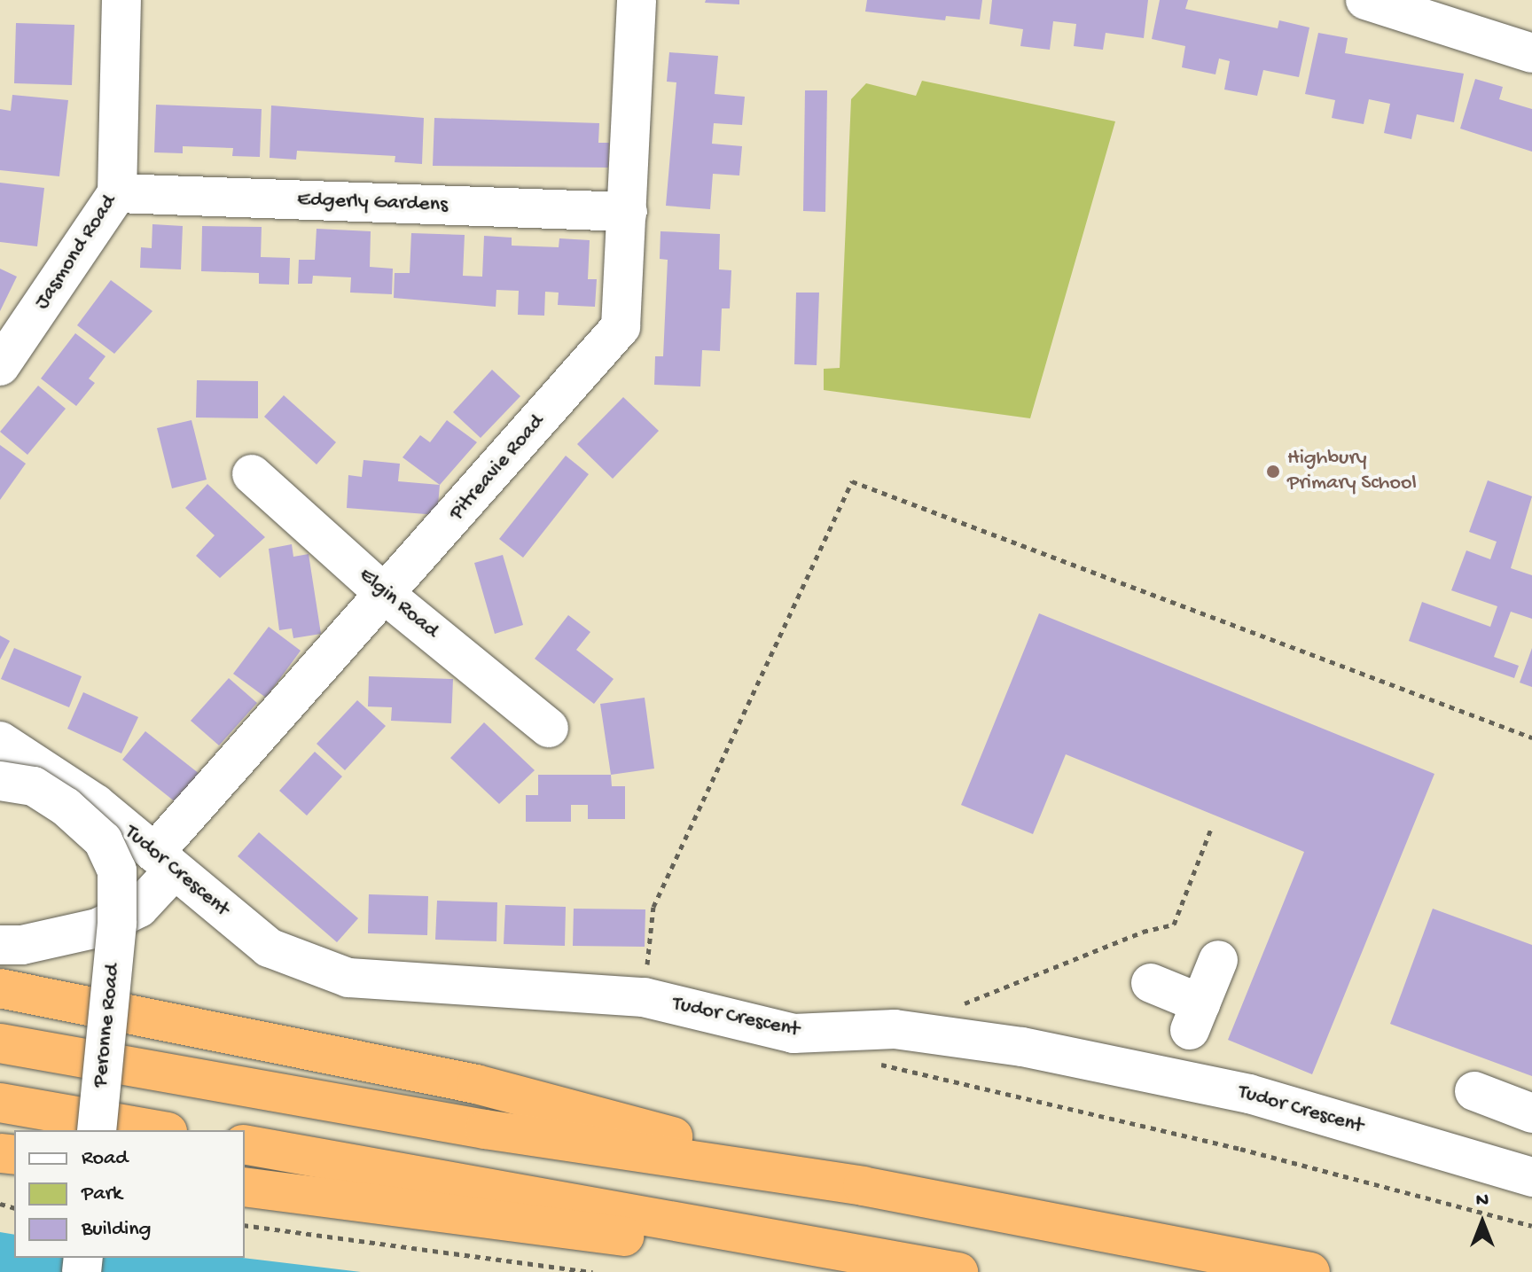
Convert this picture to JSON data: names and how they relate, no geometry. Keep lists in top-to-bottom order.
{
  "streets": {
    "street": [
      "Edgerly Gardens",
      "Jasmond Road",
      "Pitreavie Road",
      "Elgin Road",
      "Tudor Crescent",
      "Peronne Road"
    ]
  },
  "crossings": [
    ["Edgerly Gardens", "Jasmond Road"],
    ["Edgerly Gardens", "Pitreavie Road"],
    ["Pitreavie Road", "Elgin Road"],
    ["Pitreavie Road", "Tudor Crescent"]
  ],
  "places": ["Highbury Primary School"],
  "legend": ["Road", "Park", "Building"],
  "north": "top"
}
